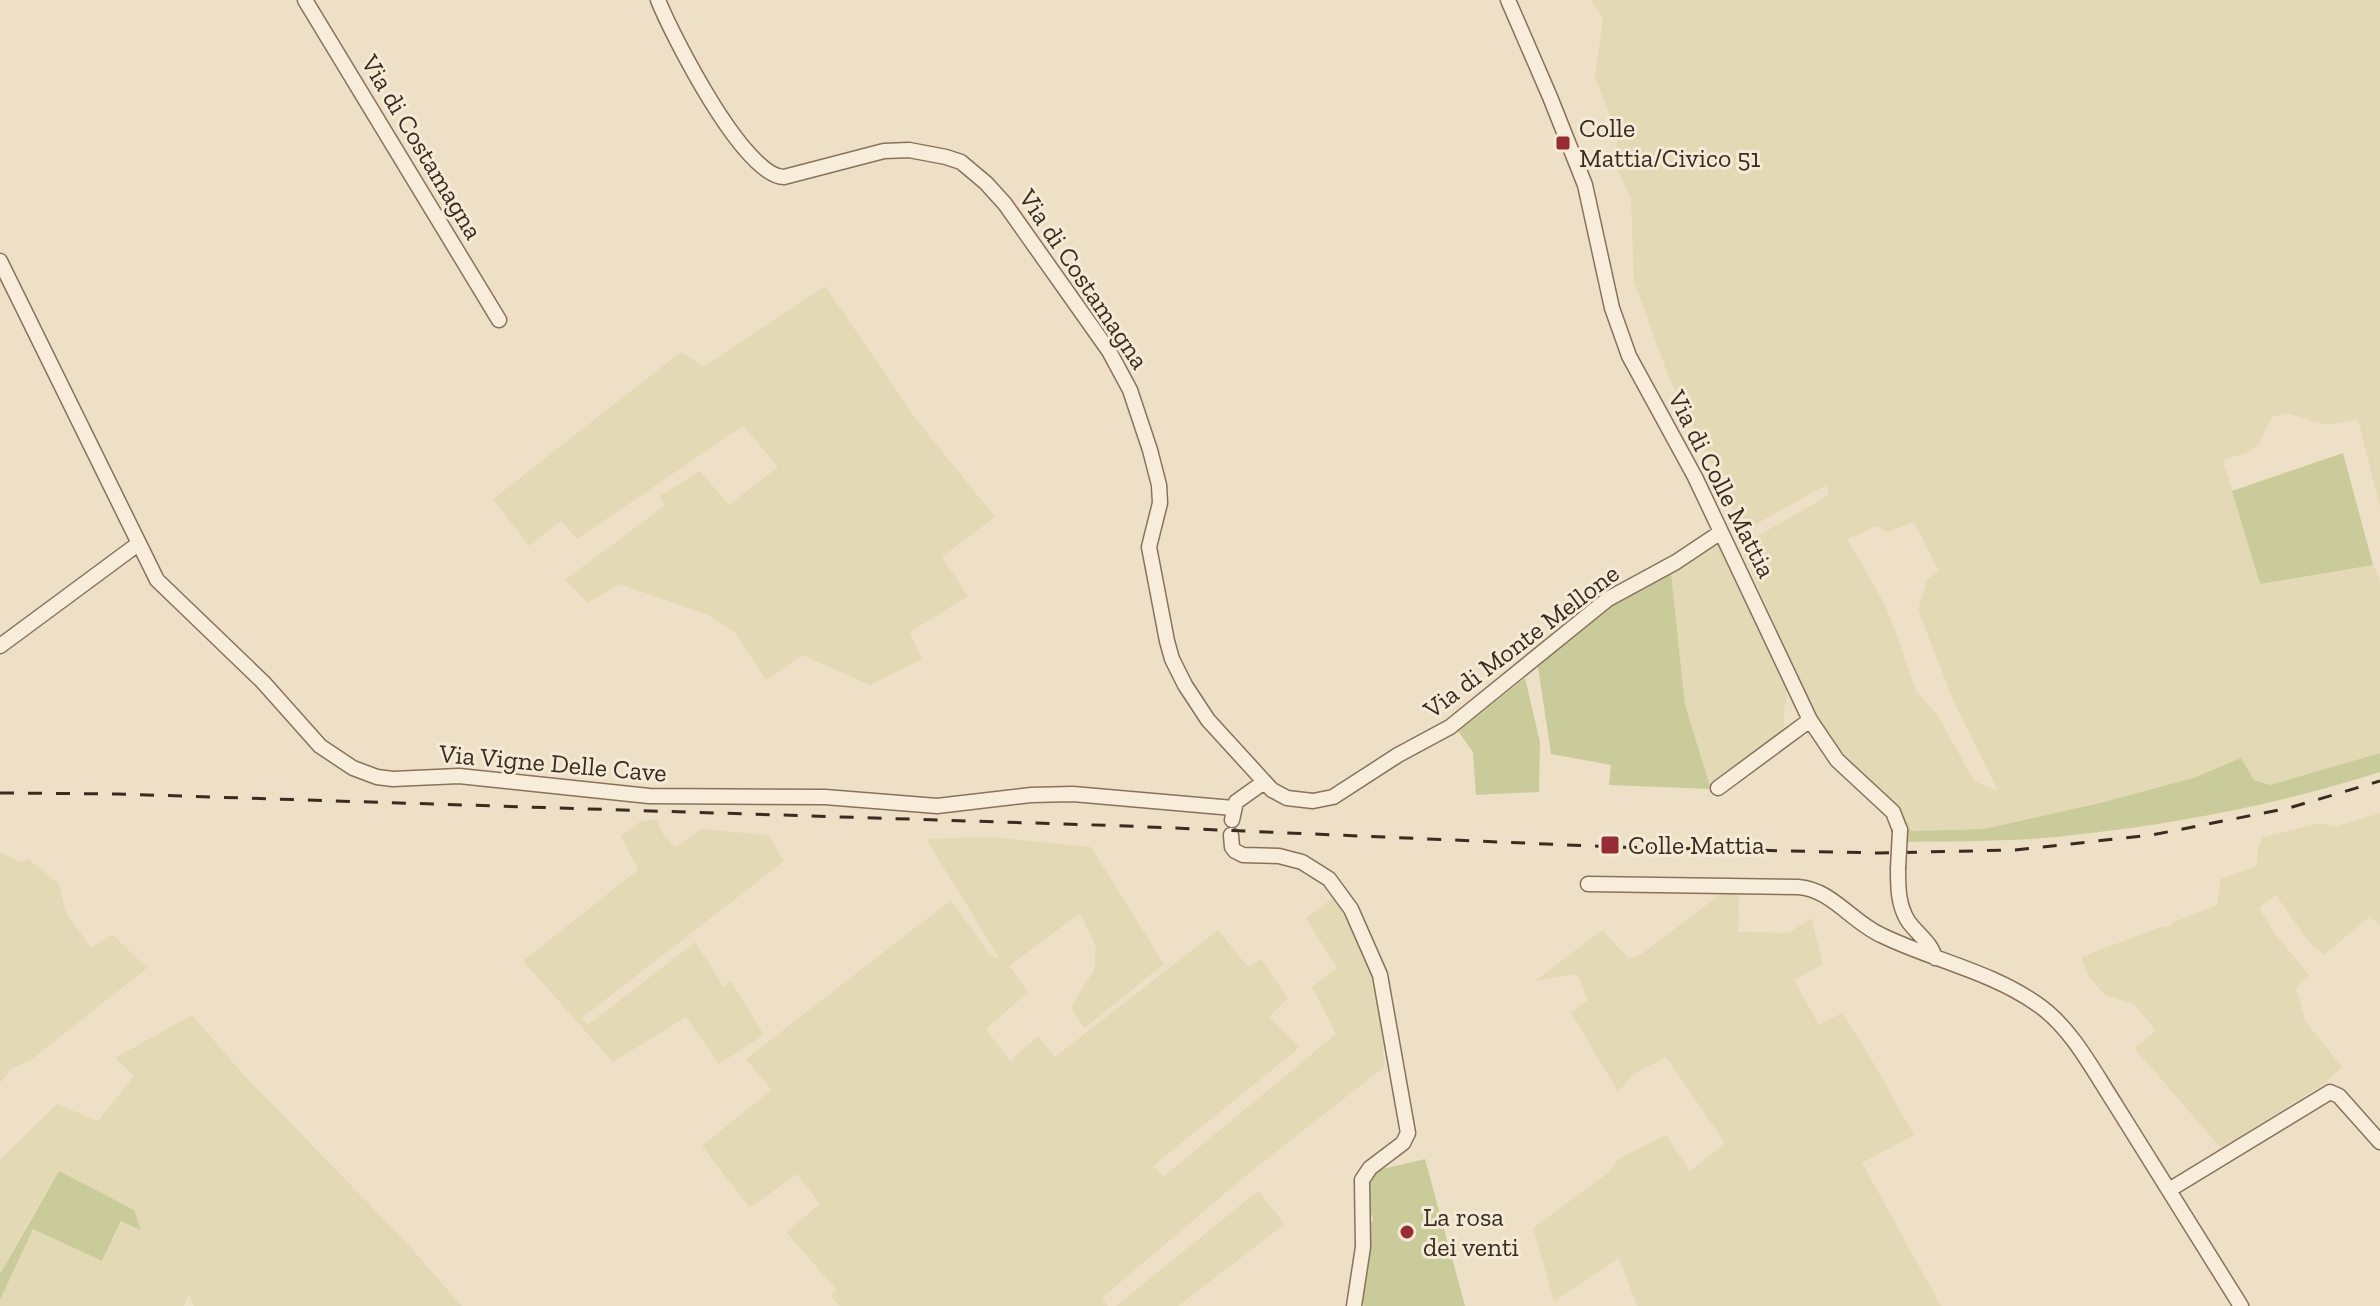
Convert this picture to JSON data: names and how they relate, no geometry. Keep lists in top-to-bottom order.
{
  "streets": {
    "street": [
      "Via di Costamagna",
      "Via di Colle Mattia",
      "Via di Monte Mellone",
      "Via Vigne Delle Cave"
    ]
  },
  "crossings": [
    ["Via di Costamagna", "Via di Monte Mellone"],
    ["Via di Colle Mattia", "Via di Monte Mellone"]
  ],
  "places": {
    "transit": ["Colle Mattia/Civico 51", "Colle Mattia"],
    "other": ["La rosa dei venti"]
  }
}
